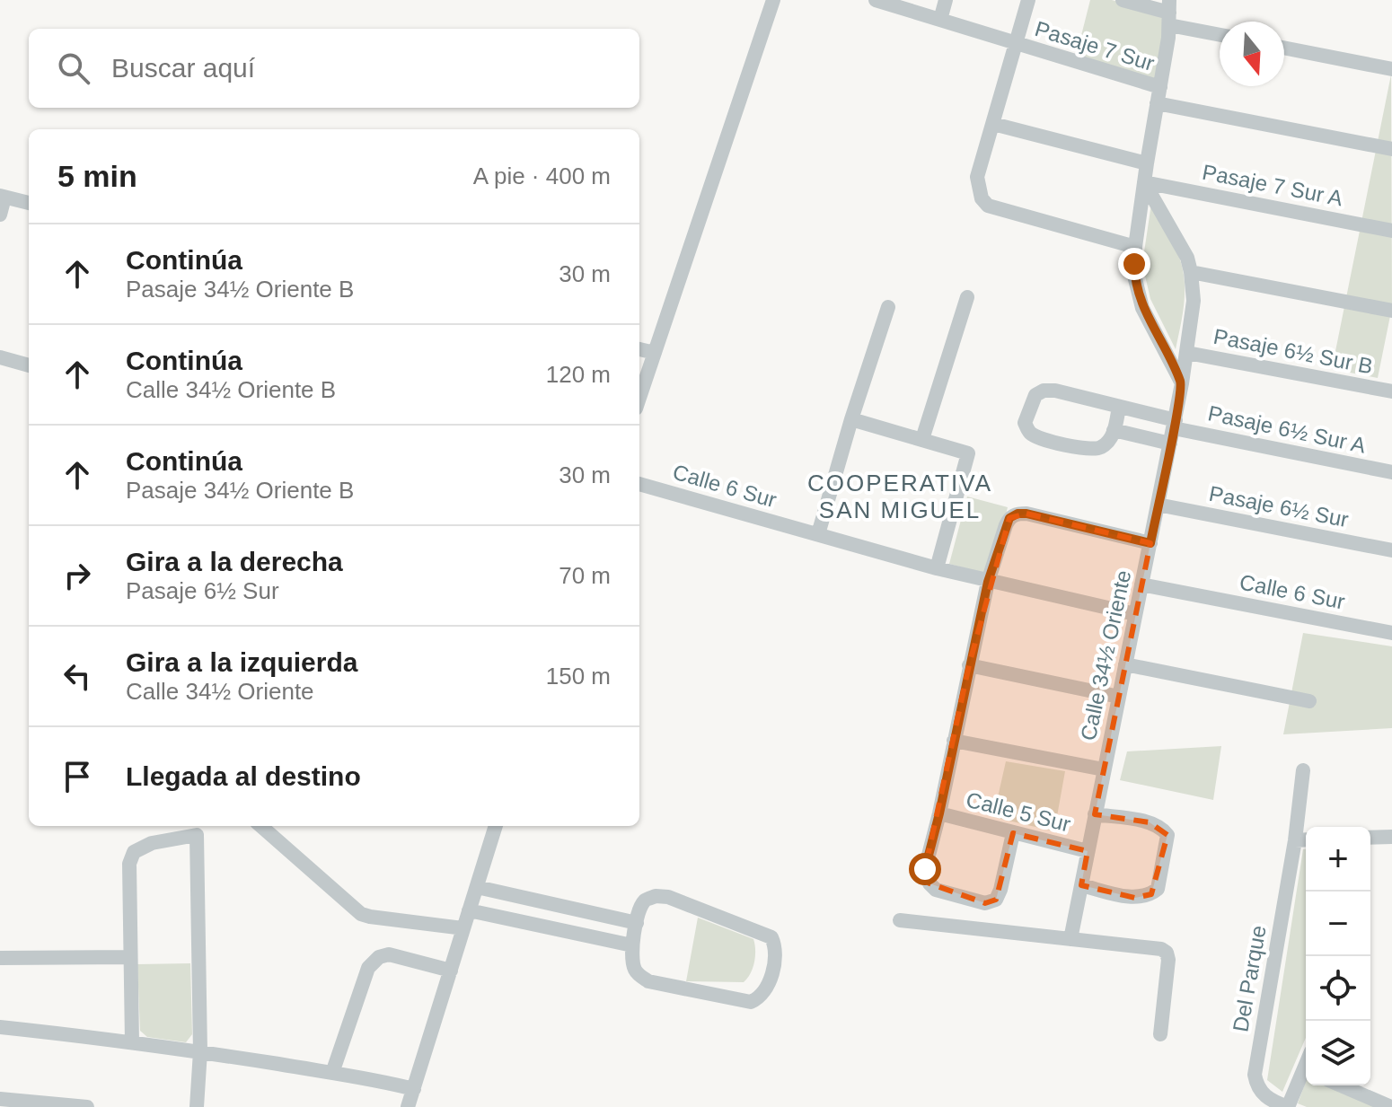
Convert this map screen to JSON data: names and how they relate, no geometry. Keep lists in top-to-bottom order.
{
  "streets": {
    "street": [
      "Pasaje 7 Sur",
      "Pasaje 7 Sur A",
      "Pasaje 6½ Sur B",
      "Pasaje 6½ Sur A",
      "Calle 6 Sur",
      "Pasaje 6½ Sur",
      "Calle 34½ Oriente",
      "Calle 5 Sur",
      "Del Parque"
    ]
  },
  "crossings": [
    ["Pasaje 7 Sur A", "Calle 34½ Oriente"],
    ["Pasaje 6½ Sur B", "Calle 34½ Oriente"],
    ["Pasaje 6½ Sur A", "Calle 34½ Oriente"],
    ["Calle 6 Sur", "Calle 34½ Oriente"],
    ["Pasaje 6½ Sur", "Calle 34½ Oriente"],
    ["Calle 34½ Oriente", "Calle 5 Sur"]
  ],
  "districts": ["COOPERATIVA SAN MIGUEL"],
  "north": "bottom",
  "page": {
    "search": "Buscar aquí",
    "heading": ["5 min", "A pie · 400 m"],
    "list": [
      ["Continúa", "Pasaje 34½ Oriente B", "30 m"],
      ["Continúa", "Calle 34½ Oriente B", "120 m"],
      ["Continúa", "Pasaje 34½ Oriente B", "30 m"],
      ["Gira a la derecha", "Pasaje 6½ Sur", "70 m"],
      ["Gira a la izquierda", "Calle 34½ Oriente", "150 m"],
      "Llegada al destino"
    ],
    "map_buttons": ["+", "−"]
  }
}
